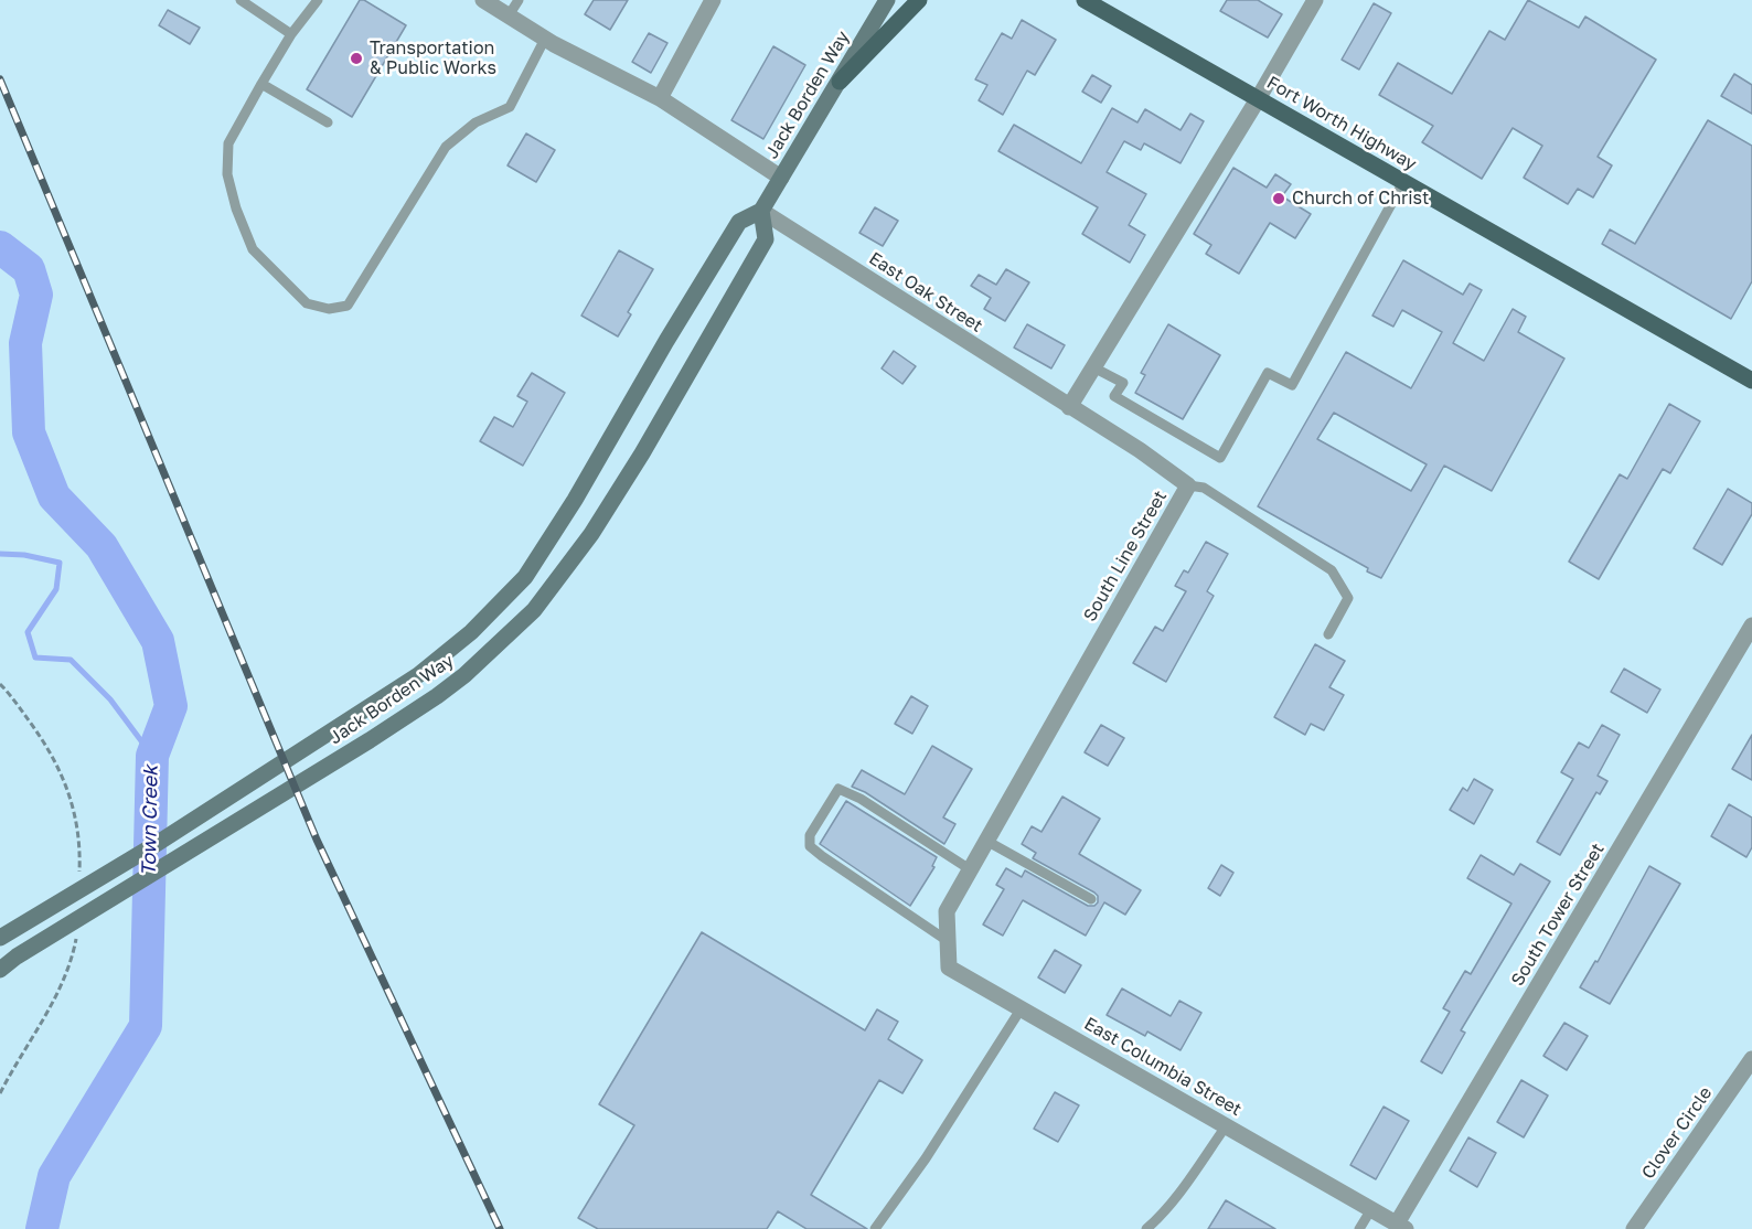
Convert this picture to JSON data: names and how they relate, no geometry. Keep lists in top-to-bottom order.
{
  "streets": {
    "main road": ["Jack Borden Way", "Fort Worth Highway"],
    "street": [
      "East Oak Street",
      "South Line Street",
      "South Tower Street",
      "East Columbia Street",
      "Clover Circle"
    ]
  },
  "crossings": [
    ["Jack Borden Way", "East Oak Street"],
    ["East Oak Street", "South Line Street"],
    ["South Line Street", "East Columbia Street"],
    ["South Tower Street", "East Columbia Street"]
  ],
  "water": ["Town Creek"],
  "places": ["Transportation & Public Works", "Church of Christ"]
}
